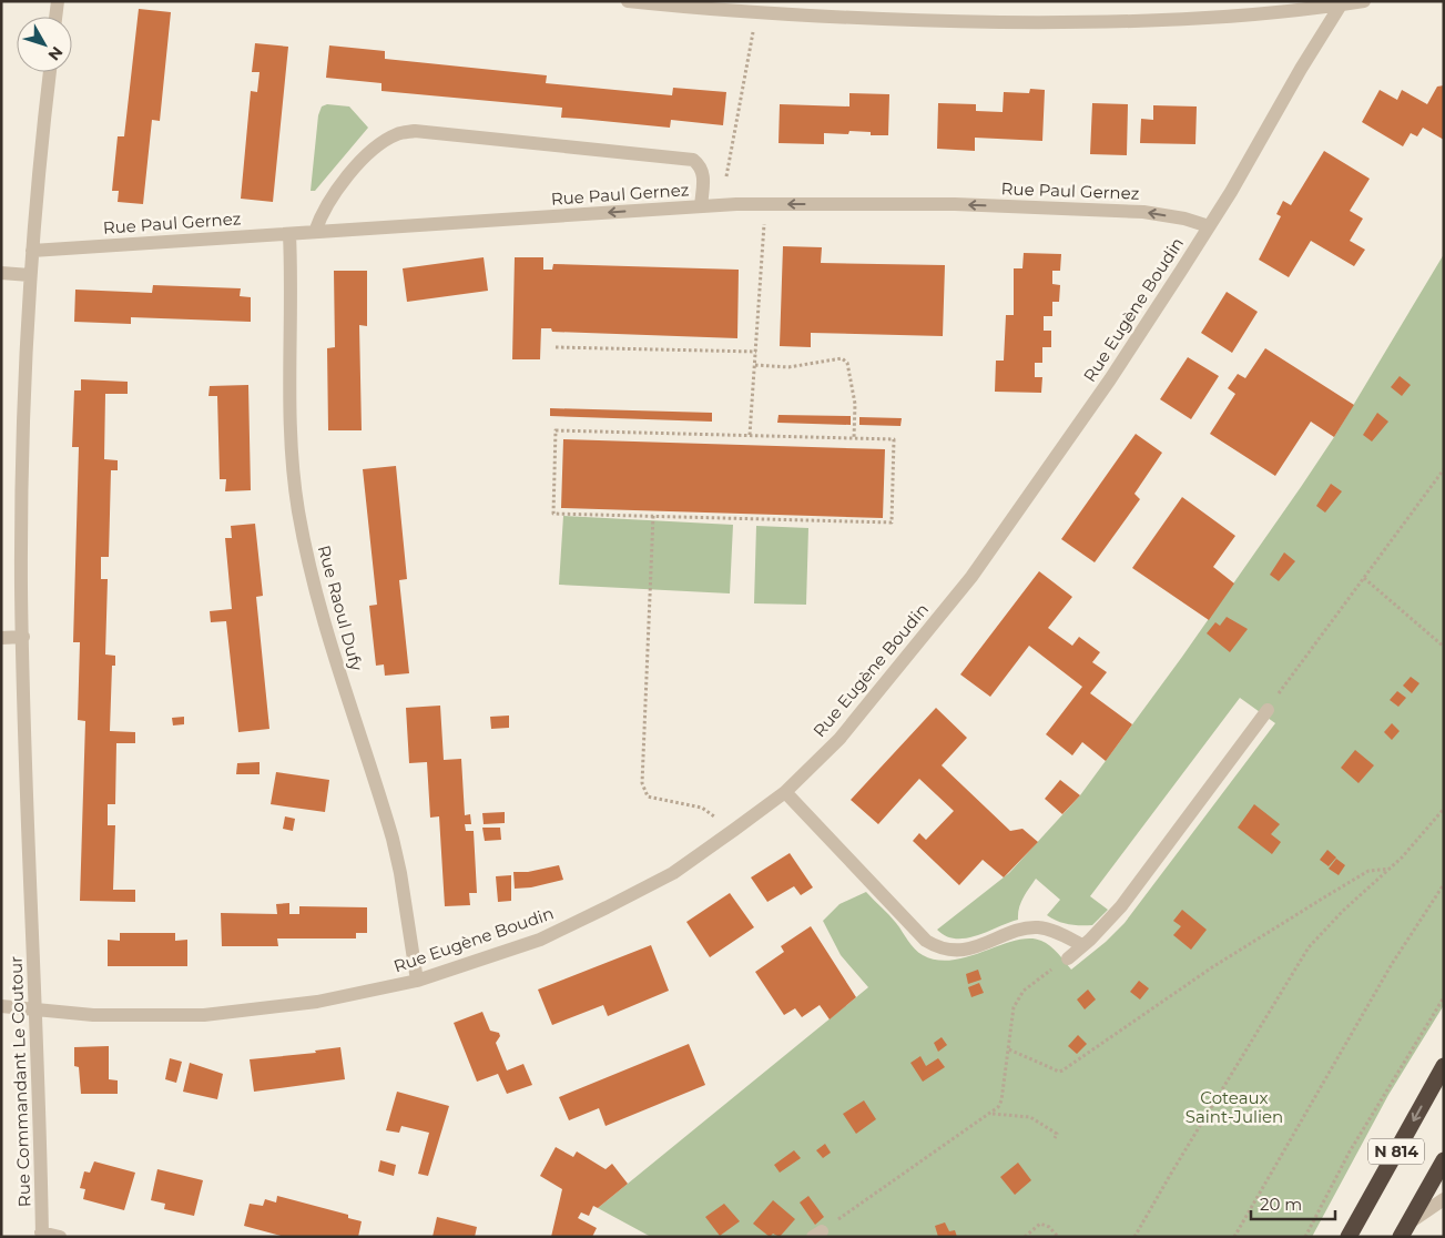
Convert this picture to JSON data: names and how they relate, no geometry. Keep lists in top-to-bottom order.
{
  "streets": {
    "highway": ["N 814"],
    "street": [
      "Rue Paul Gernez",
      "Rue Eugène Boudin",
      "Rue Raoul Dufy",
      "Rue Commandant Le Coutour"
    ]
  },
  "crossings": [
    ["Rue Paul Gernez", "Rue Eugène Boudin"],
    ["Rue Paul Gernez", "Rue Raoul Dufy"],
    ["Rue Paul Gernez", "Rue Commandant Le Coutour"],
    ["Rue Eugène Boudin", "Rue Raoul Dufy"],
    ["Rue Eugène Boudin", "Rue Commandant Le Coutour"]
  ],
  "one_way": ["Rue Paul Gernez"],
  "parks": ["Coteaux Saint-Julien"],
  "scale_bar": "20 m",
  "north": "bottom right"
}
